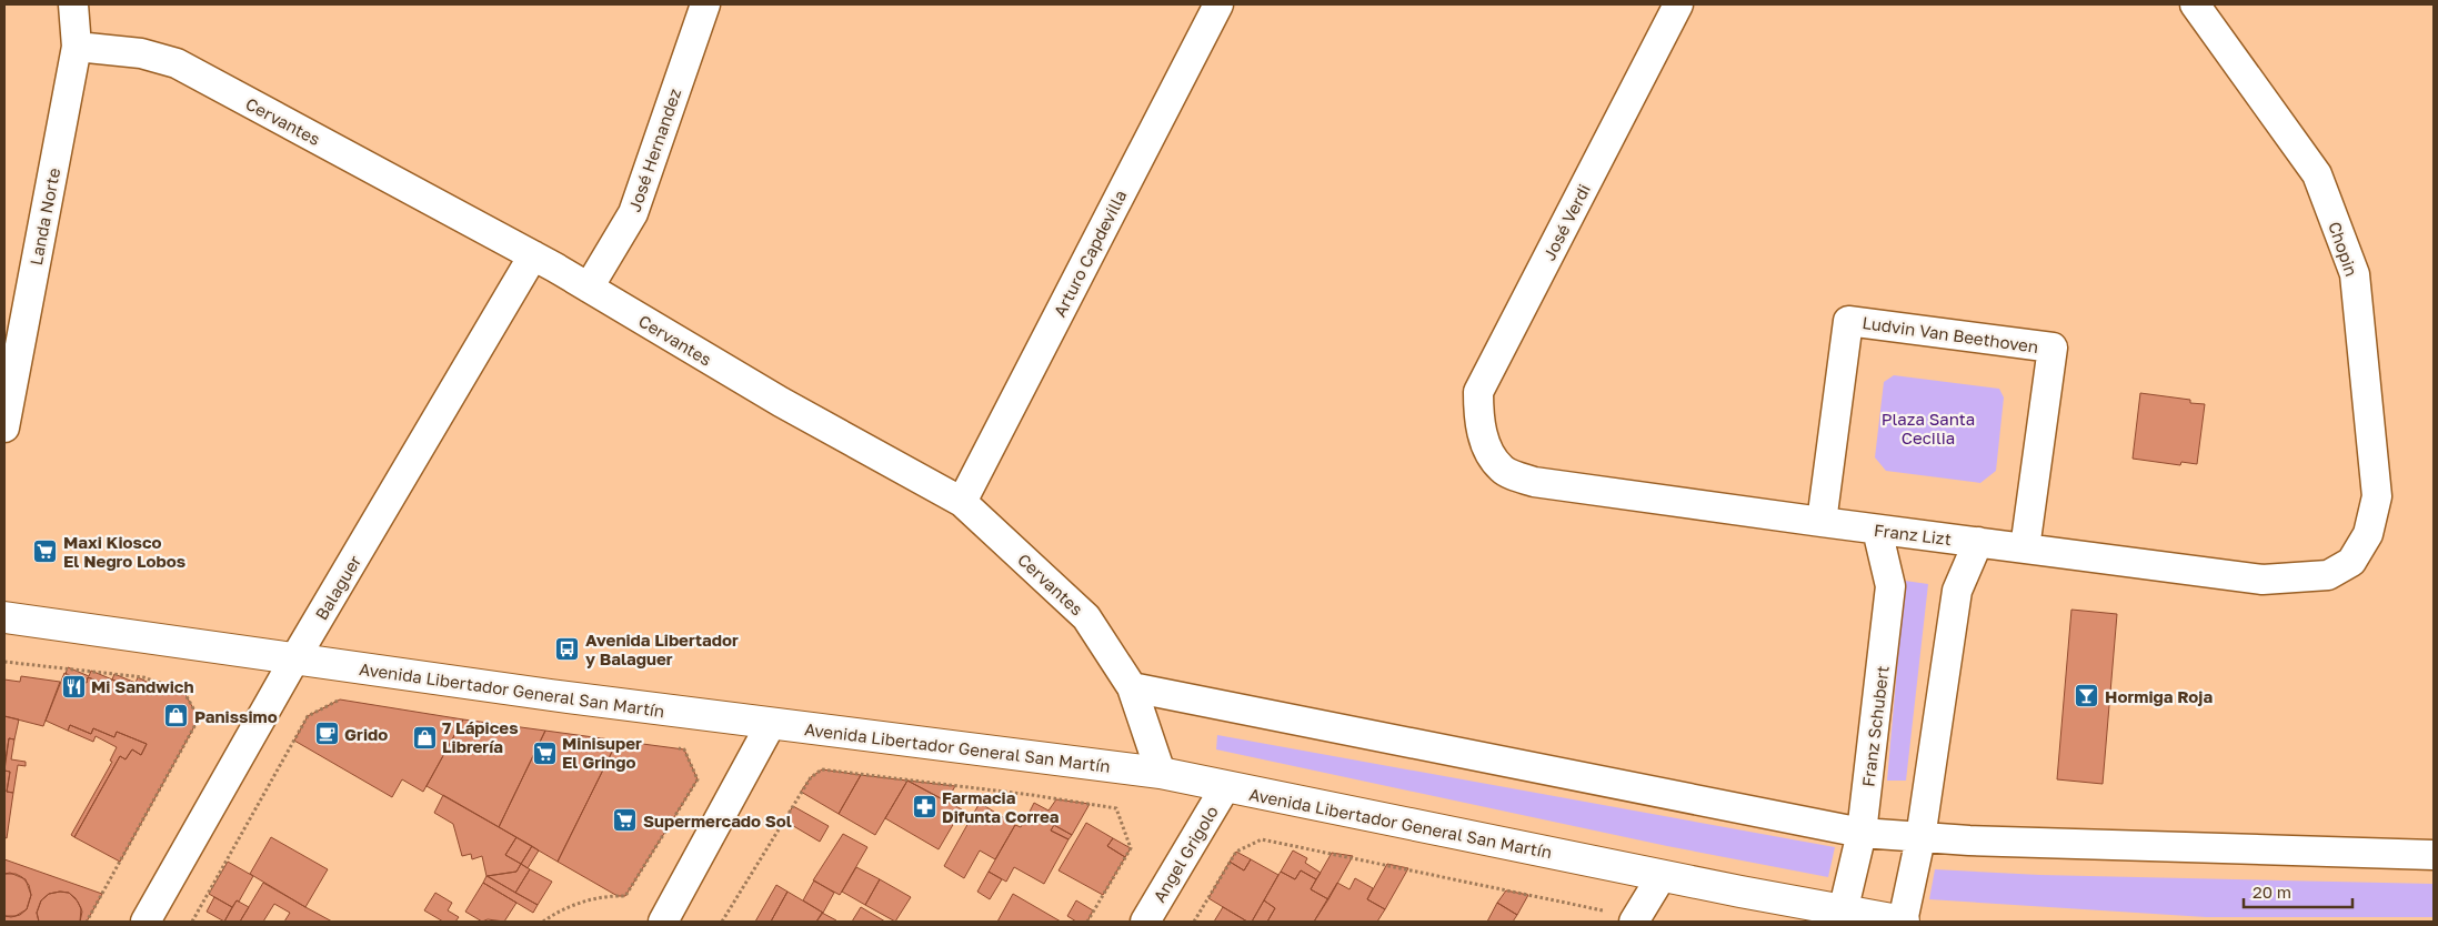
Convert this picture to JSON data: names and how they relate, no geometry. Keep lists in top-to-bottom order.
{
  "streets": {
    "main road": ["Avenida Libertador General San Martín"],
    "street": [
      "Cervantes",
      "José Hernandez",
      "Landa Norte",
      "José Verdi",
      "Chopin",
      "Arturo Capdevilla",
      "Ludvin Van Beethoven",
      "Franz Lizt",
      "Balaguer",
      "Franz Schubert",
      "Angel Grigolo"
    ]
  },
  "crossings": [
    ["Cervantes", "José Hernandez"],
    ["Cervantes", "Landa Norte"],
    ["Cervantes", "Arturo Capdevilla"],
    ["Cervantes", "Balaguer"],
    ["Cervantes", "Avenida Libertador General San Martín"],
    ["José Verdi", "Franz Lizt"],
    ["Chopin", "Franz Lizt"],
    ["Ludvin Van Beethoven", "Franz Lizt"],
    ["Franz Lizt", "Franz Schubert"],
    ["Balaguer", "Avenida Libertador General San Martín"],
    ["Avenida Libertador General San Martín", "Franz Schubert"],
    ["Avenida Libertador General San Martín", "Angel Grigolo"]
  ],
  "parks": ["Plaza Santa Cecilia"],
  "places": {
    "supermarket": ["Maxi Kiosco El Negro Lobos", "Minisuper El Gringo", "Supermercado Sol"],
    "bus stop": ["Avenida Libertador y Balaguer"],
    "restaurant": ["Mi Sandwich"],
    "bar": ["Hormiga Roja"],
    "shop": ["Panissimo", "7 Lápices Librería"],
    "cafe": ["Grido"],
    "pharmacy": ["Farmacia Difunta Correa"]
  },
  "scale_bar": "20 m"
}
